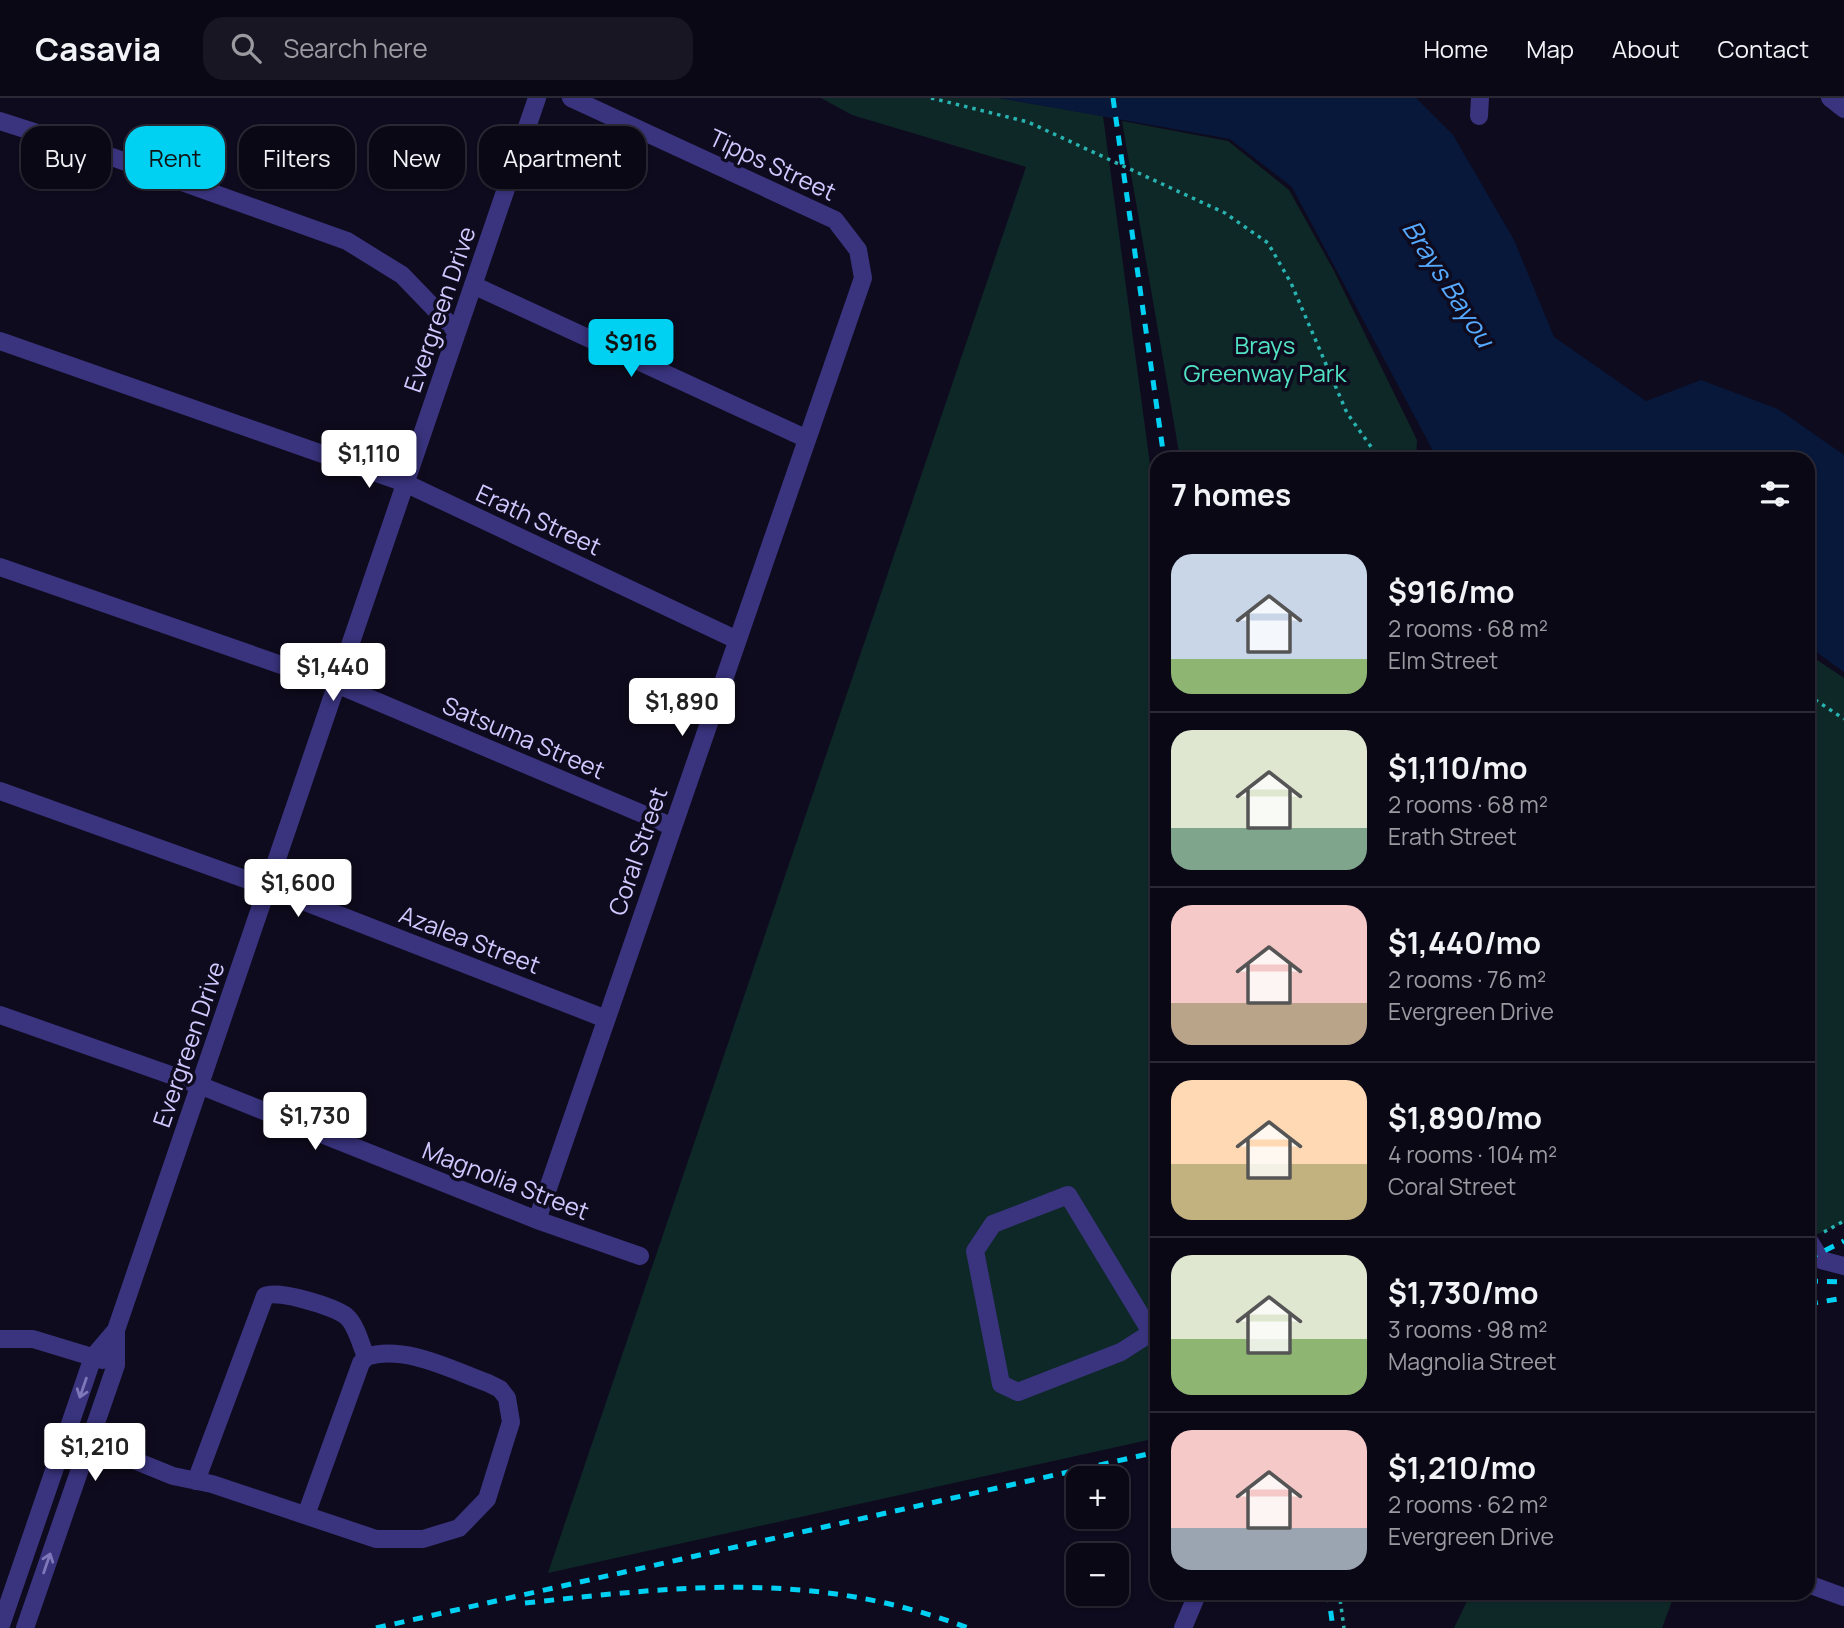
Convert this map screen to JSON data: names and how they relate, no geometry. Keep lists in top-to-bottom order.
{
  "streets": {
    "street": [
      "Tipps Street",
      "Evergreen Drive",
      "Erath Street",
      "Satsuma Street",
      "Coral Street",
      "Azalea Street",
      "Magnolia Street"
    ]
  },
  "crossings": [
    ["Tipps Street", "Coral Street"],
    ["Evergreen Drive", "Erath Street"],
    ["Evergreen Drive", "Satsuma Street"],
    ["Evergreen Drive", "Azalea Street"],
    ["Evergreen Drive", "Magnolia Street"],
    ["Erath Street", "Coral Street"],
    ["Satsuma Street", "Coral Street"],
    ["Coral Street", "Azalea Street"],
    ["Coral Street", "Magnolia Street"]
  ],
  "water": ["Brays Bayou"],
  "parks": ["Brays Greenway Park"],
  "page": {
    "header": "Casavia",
    "search": "Search here",
    "nav": [
      "Home",
      "Map",
      "About",
      "Contact"
    ],
    "chip": [
      "Buy",
      "Rent",
      "Filters",
      "New",
      "Apartment"
    ],
    "price": [
      "$916",
      "$1,110",
      "$1,440",
      "$1,890",
      "$1,600",
      "$1,730",
      "$1,210"
    ],
    "heading": "7 homes",
    "list": [
      {
        "name": "$916/mo",
        "note": "2 rooms · 68 m² · Elm Street"
      },
      {
        "name": "$1,110/mo",
        "note": "2 rooms · 68 m² · Erath Street"
      },
      {
        "name": "$1,440/mo",
        "note": "2 rooms · 76 m² · Evergreen Drive"
      },
      {
        "name": "$1,890/mo",
        "note": "4 rooms · 104 m² · Coral Street"
      },
      {
        "name": "$1,730/mo",
        "note": "3 rooms · 98 m² · Magnolia Street"
      },
      {
        "name": "$1,210/mo",
        "note": "2 rooms · 62 m² · Evergreen Drive"
      }
    ],
    "map_buttons": ["+", "−"]
  }
}
